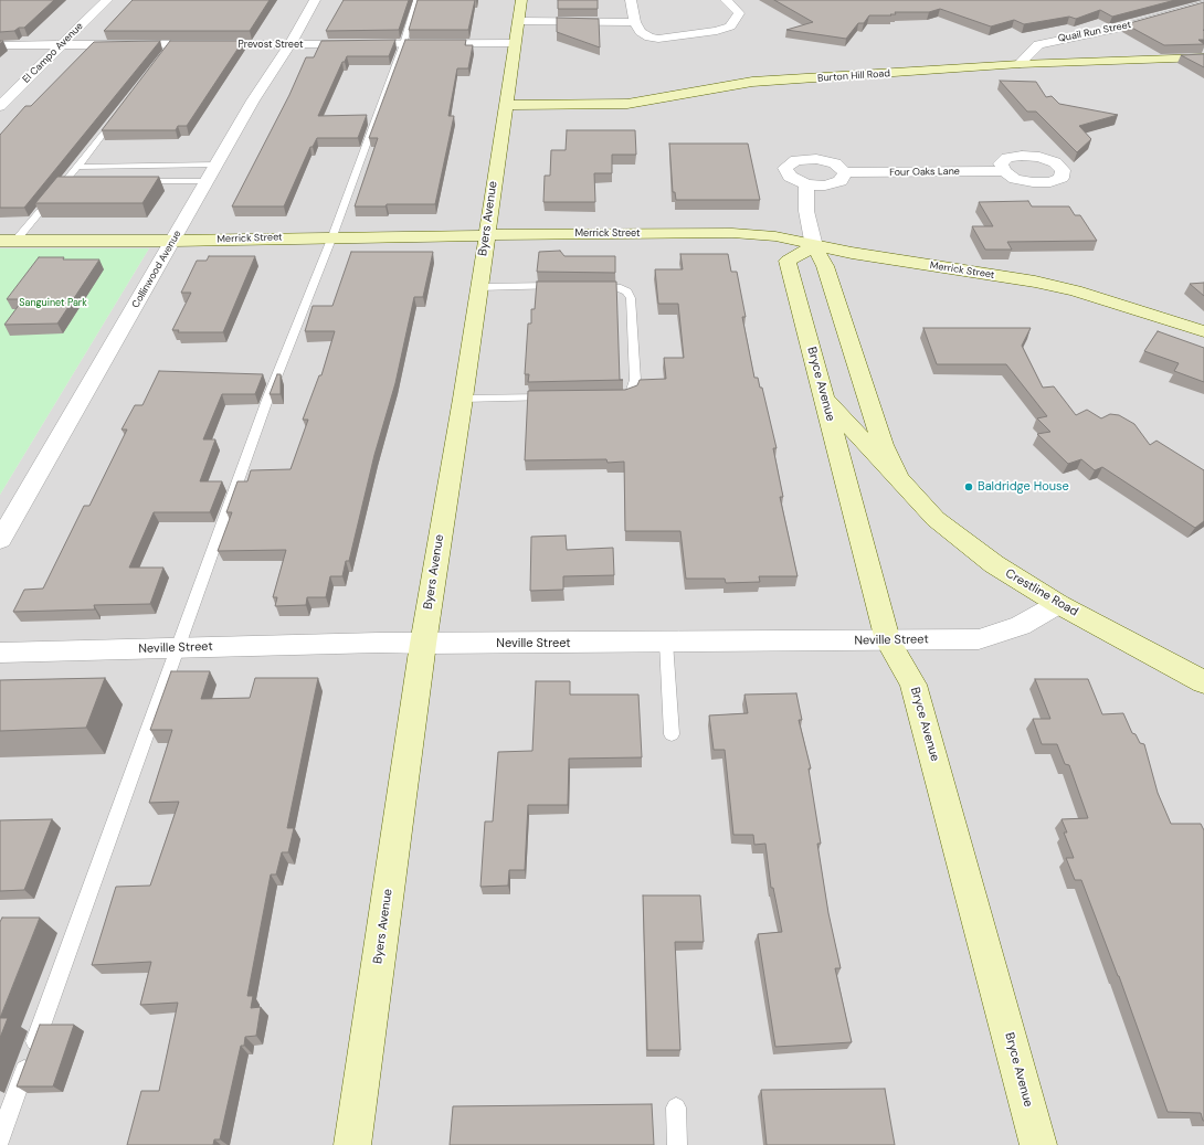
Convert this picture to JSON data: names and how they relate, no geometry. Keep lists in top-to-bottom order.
{
  "streets": {
    "street": [
      "Quail Run Street",
      "Prevost Street",
      "El Campo Avenue",
      "Burton Hill Road",
      "Four Oaks Lane",
      "Byers Avenue",
      "Merrick Street",
      "Collinwood Avenue",
      "Bryce Avenue",
      "Crestline Road",
      "Neville Street"
    ]
  },
  "crossings": [
    ["Quail Run Street", "Burton Hill Road"],
    ["Prevost Street", "El Campo Avenue"],
    ["Prevost Street", "Byers Avenue"],
    ["Prevost Street", "Collinwood Avenue"],
    ["Burton Hill Road", "Byers Avenue"],
    ["Byers Avenue", "Merrick Street"],
    ["Byers Avenue", "Neville Street"],
    ["Merrick Street", "Collinwood Avenue"],
    ["Merrick Street", "Bryce Avenue"],
    ["Bryce Avenue", "Crestline Road"],
    ["Bryce Avenue", "Neville Street"],
    ["Crestline Road", "Neville Street"]
  ],
  "parks": ["Sanguinet Park"],
  "places": ["Baldridge House"]
}
